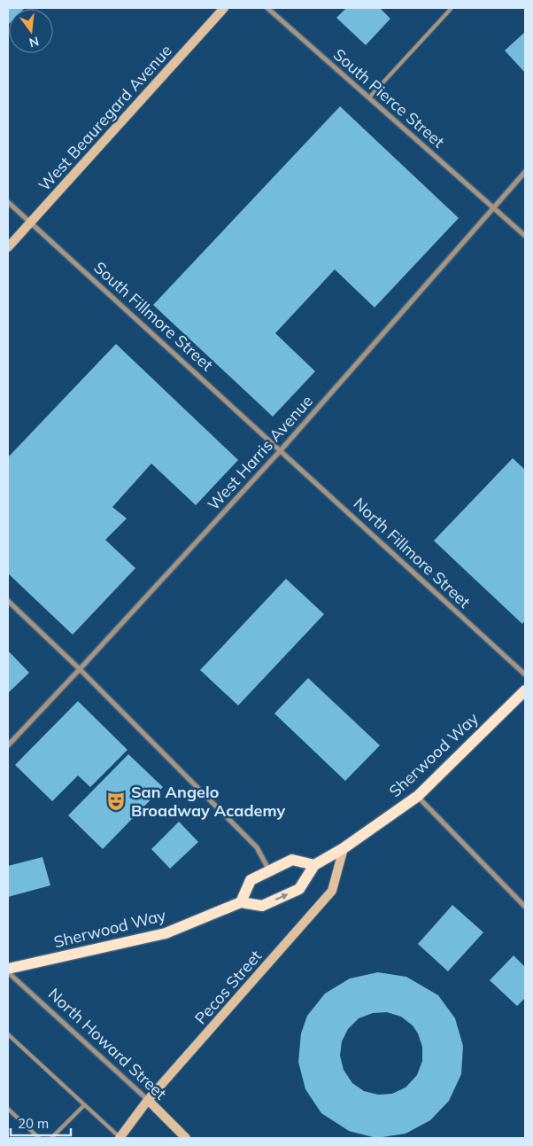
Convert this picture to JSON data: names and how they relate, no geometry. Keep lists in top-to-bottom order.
{
  "streets": {
    "main road": ["Sherwood Way"],
    "street": [
      "South Pierce Street",
      "West Beauregard Avenue",
      "South Fillmore Street",
      "West Harris Avenue",
      "North Fillmore Street",
      "Pecos Street",
      "North Howard Street"
    ]
  },
  "crossings": [
    ["South Pierce Street", "West Harris Avenue"],
    ["West Beauregard Avenue", "South Fillmore Street"],
    ["South Fillmore Street", "West Harris Avenue"],
    ["South Fillmore Street", "North Fillmore Street"],
    ["West Harris Avenue", "North Fillmore Street"],
    ["Sherwood Way", "Pecos Street"],
    ["Pecos Street", "North Howard Street"]
  ],
  "places": {
    "theatre": ["San Angelo Broadway Academy"]
  },
  "scale_bar": "20 m",
  "north": "bottom"
}
